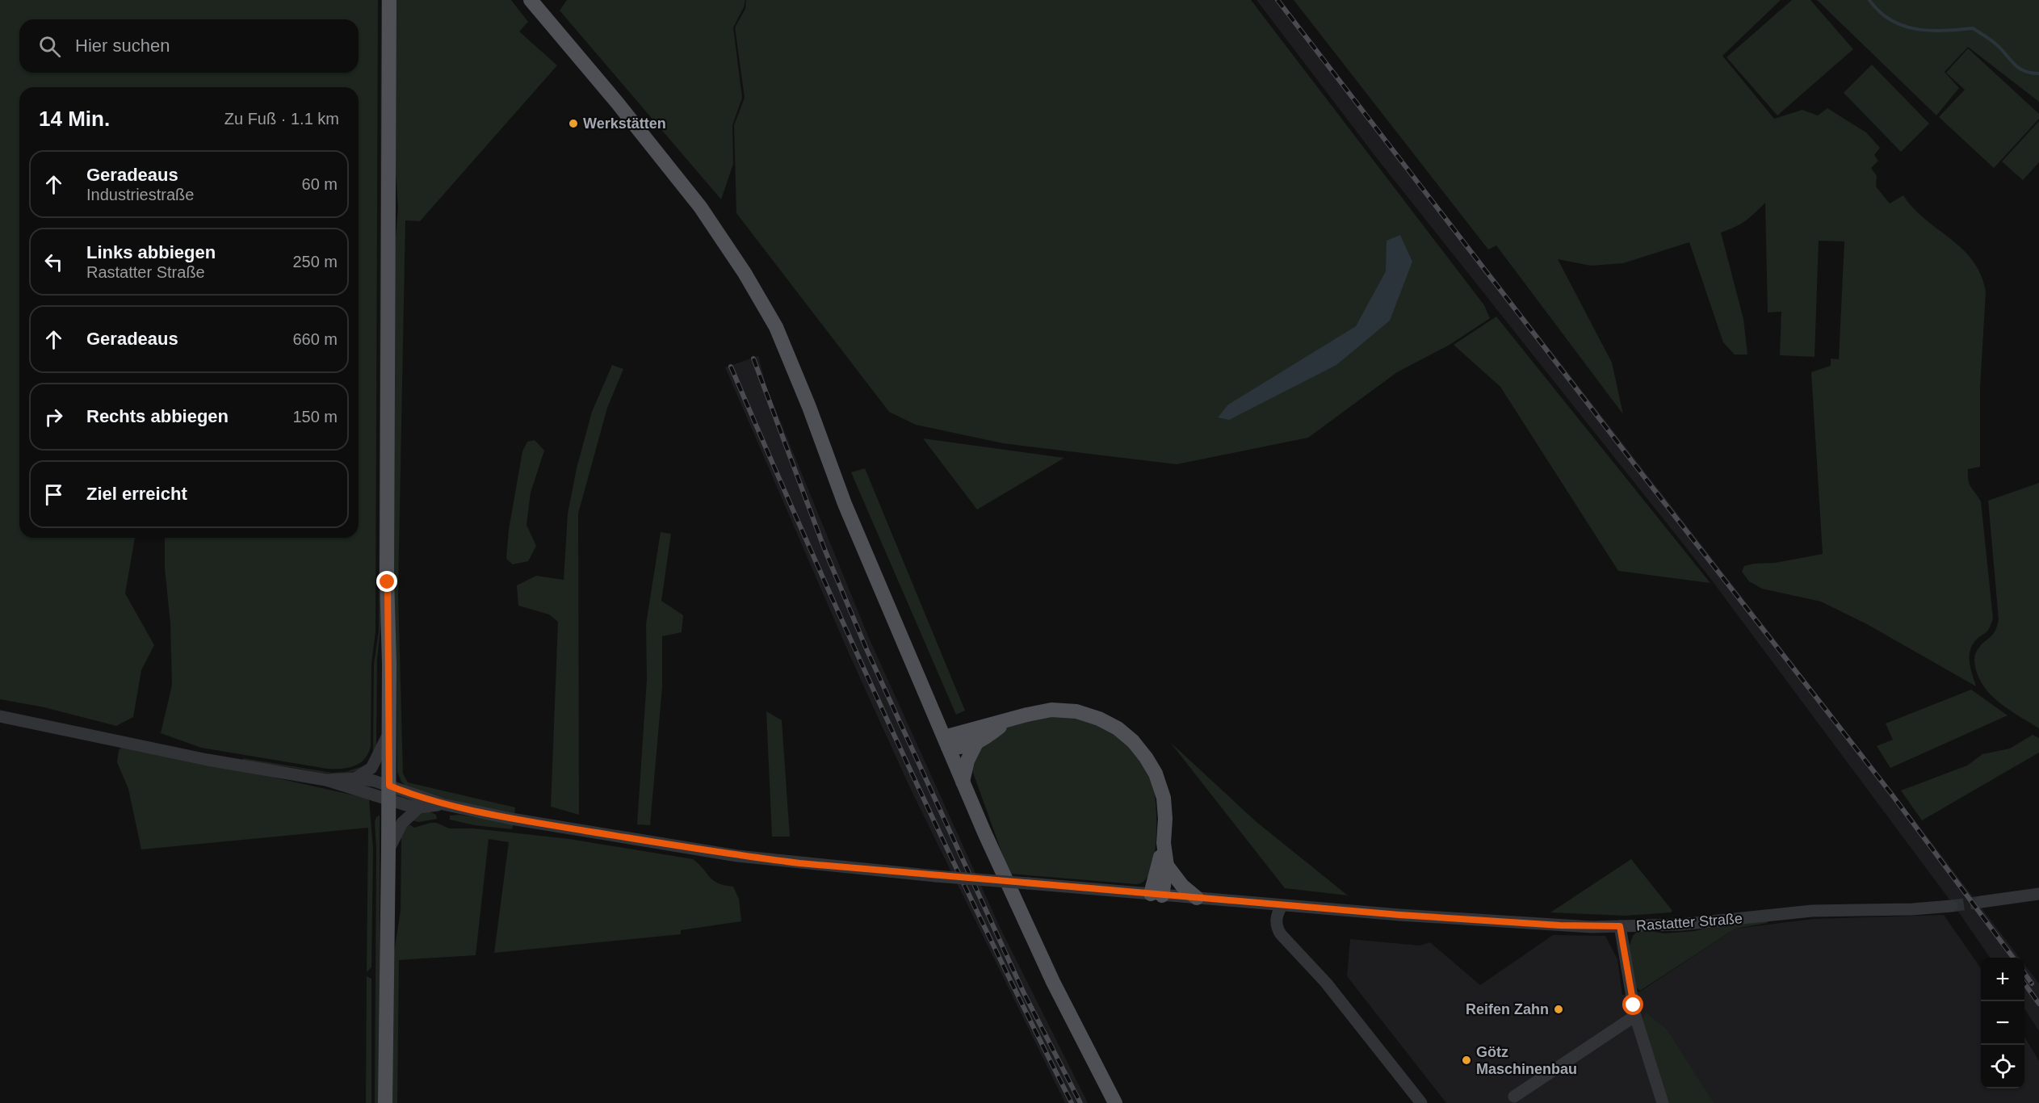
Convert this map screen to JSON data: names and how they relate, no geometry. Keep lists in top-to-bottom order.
{
  "streets": {
    "street": ["Rastatter Straße"]
  },
  "places": ["Werkstätten", "Reifen Zahn", "Götz Maschinenbau"],
  "page": {
    "search": "Hier suchen",
    "heading": ["14 Min.", "Zu Fuß · 1.1 km"],
    "list": [
      ["Geradeaus", "Industriestraße", "60 m"],
      ["Links abbiegen", "Rastatter Straße", "250 m"],
      ["Geradeaus", "660 m"],
      ["Rechts abbiegen", "150 m"],
      "Ziel erreicht"
    ],
    "map_buttons": ["+", "−"]
  }
}
